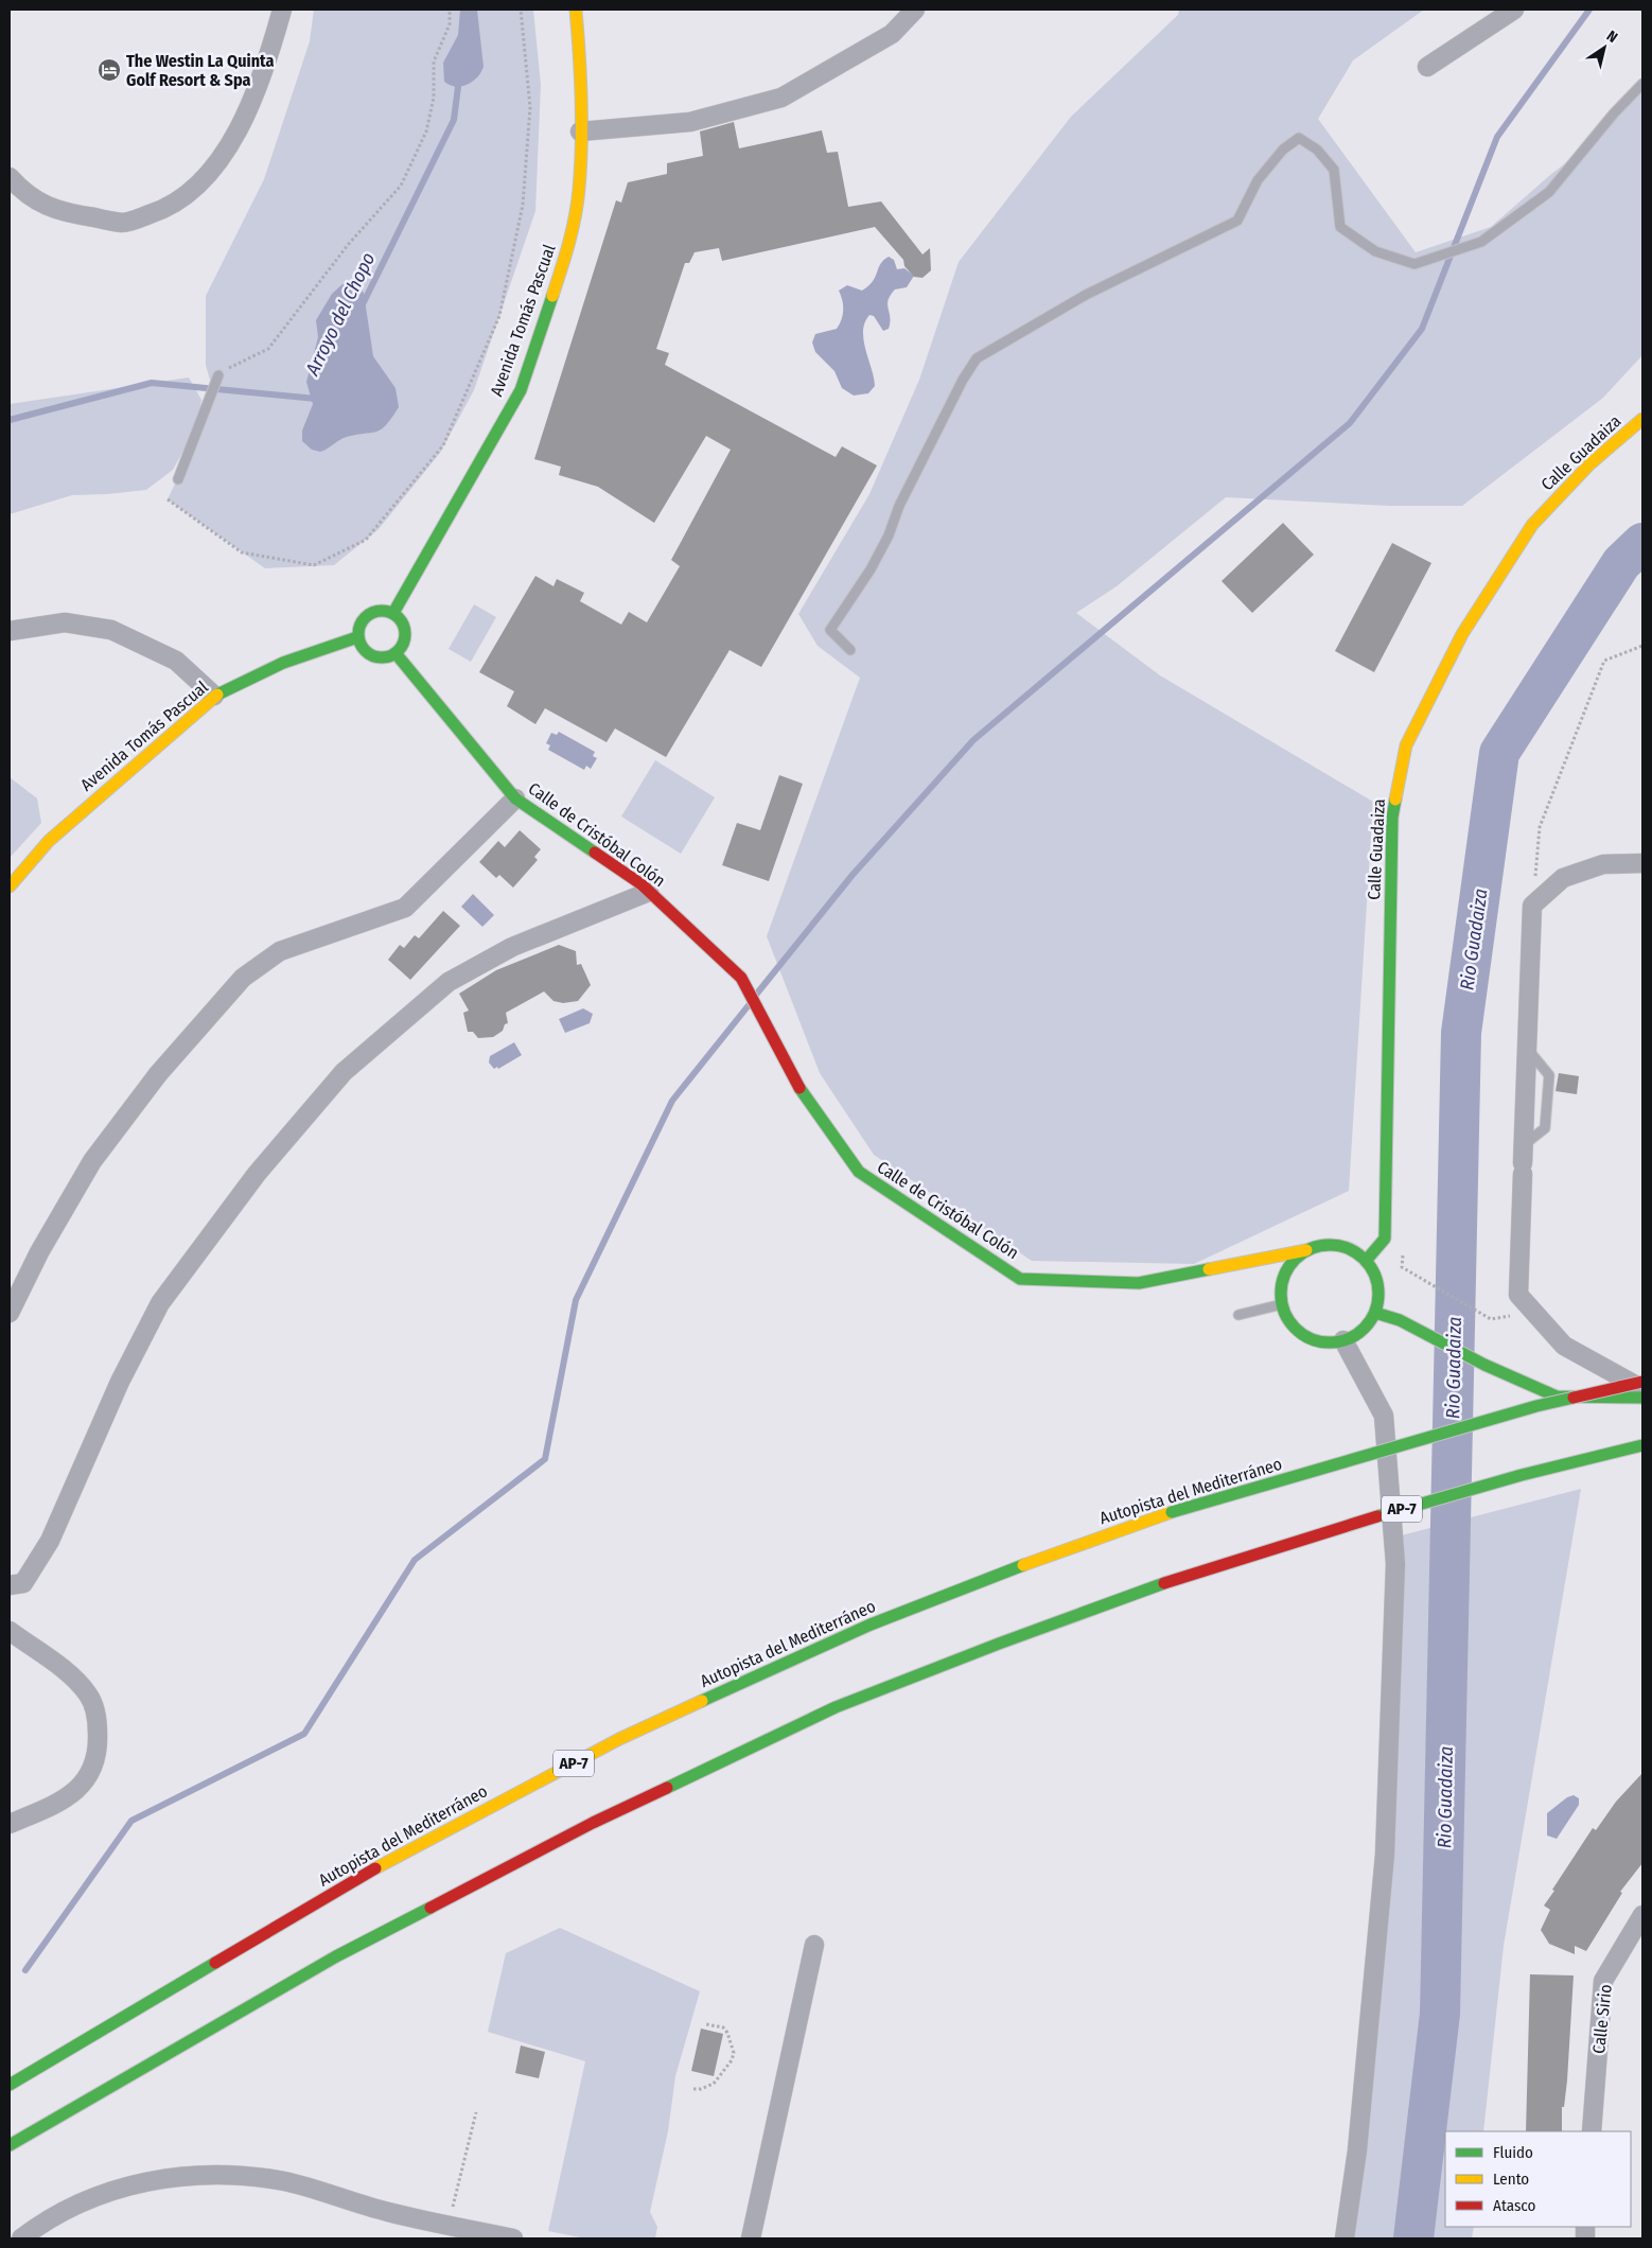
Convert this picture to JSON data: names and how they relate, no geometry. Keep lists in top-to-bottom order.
{
  "streets": {
    "main road": [
      "Avenida Tomás Pascual",
      "Calle Guadaiza",
      "Calle de Cristóbal Colón",
      "Autopista del Mediterráneo",
      "AP-7"
    ],
    "street": ["Calle Sirio"]
  },
  "crossings": [
    ["Avenida Tomás Pascual", "Calle de Cristóbal Colón"],
    ["Calle Guadaiza", "Calle de Cristóbal Colón"]
  ],
  "water": ["Arroyo del Chopo", "Rio Guadaiza"],
  "places": {
    "hotel": ["The Westin La Quinta Golf Resort & Spa"]
  },
  "legend": ["Fluido", "Lento", "Atasco"],
  "north": "top right"
}
